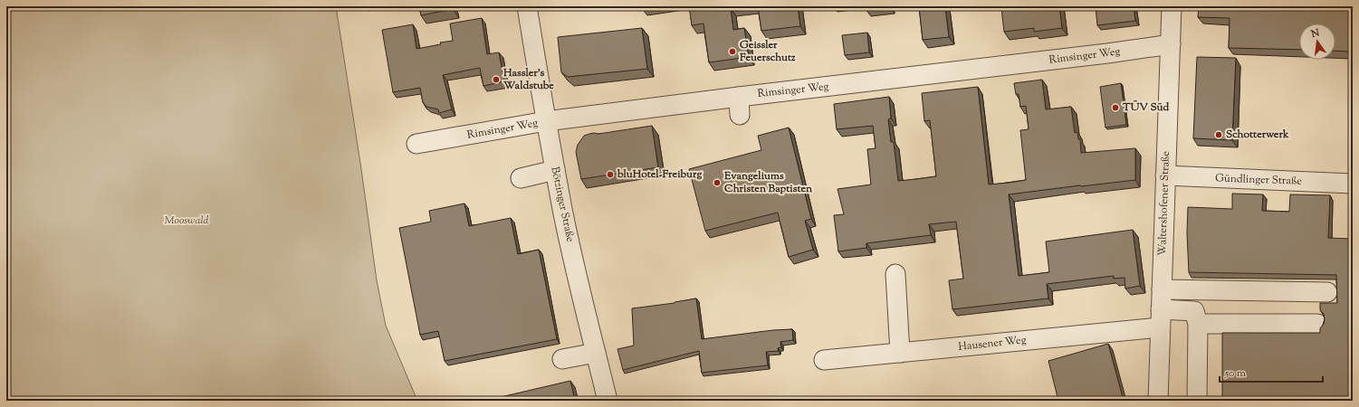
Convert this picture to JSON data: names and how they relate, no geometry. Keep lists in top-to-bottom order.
{
  "streets": {
    "street": [
      "Rimsinger Weg",
      "Gündlinger Straße",
      "Waltershofener Straße",
      "Bötzinger Straße",
      "Hausener Weg"
    ]
  },
  "crossings": [
    ["Rimsinger Weg", "Waltershofener Straße"],
    ["Rimsinger Weg", "Bötzinger Straße"],
    ["Gündlinger Straße", "Waltershofener Straße"],
    ["Waltershofener Straße", "Hausener Weg"]
  ],
  "parks": ["Mooswald"],
  "places": [
    "Geissler Feuerschutz",
    "Hassler's Waldstube",
    "TÜV Süd",
    "Schotterwerk",
    "bluHotel-Freiburg",
    "Evangeliums Christen Baptisten"
  ],
  "scale_bar": "50 m",
  "north": "top"
}
